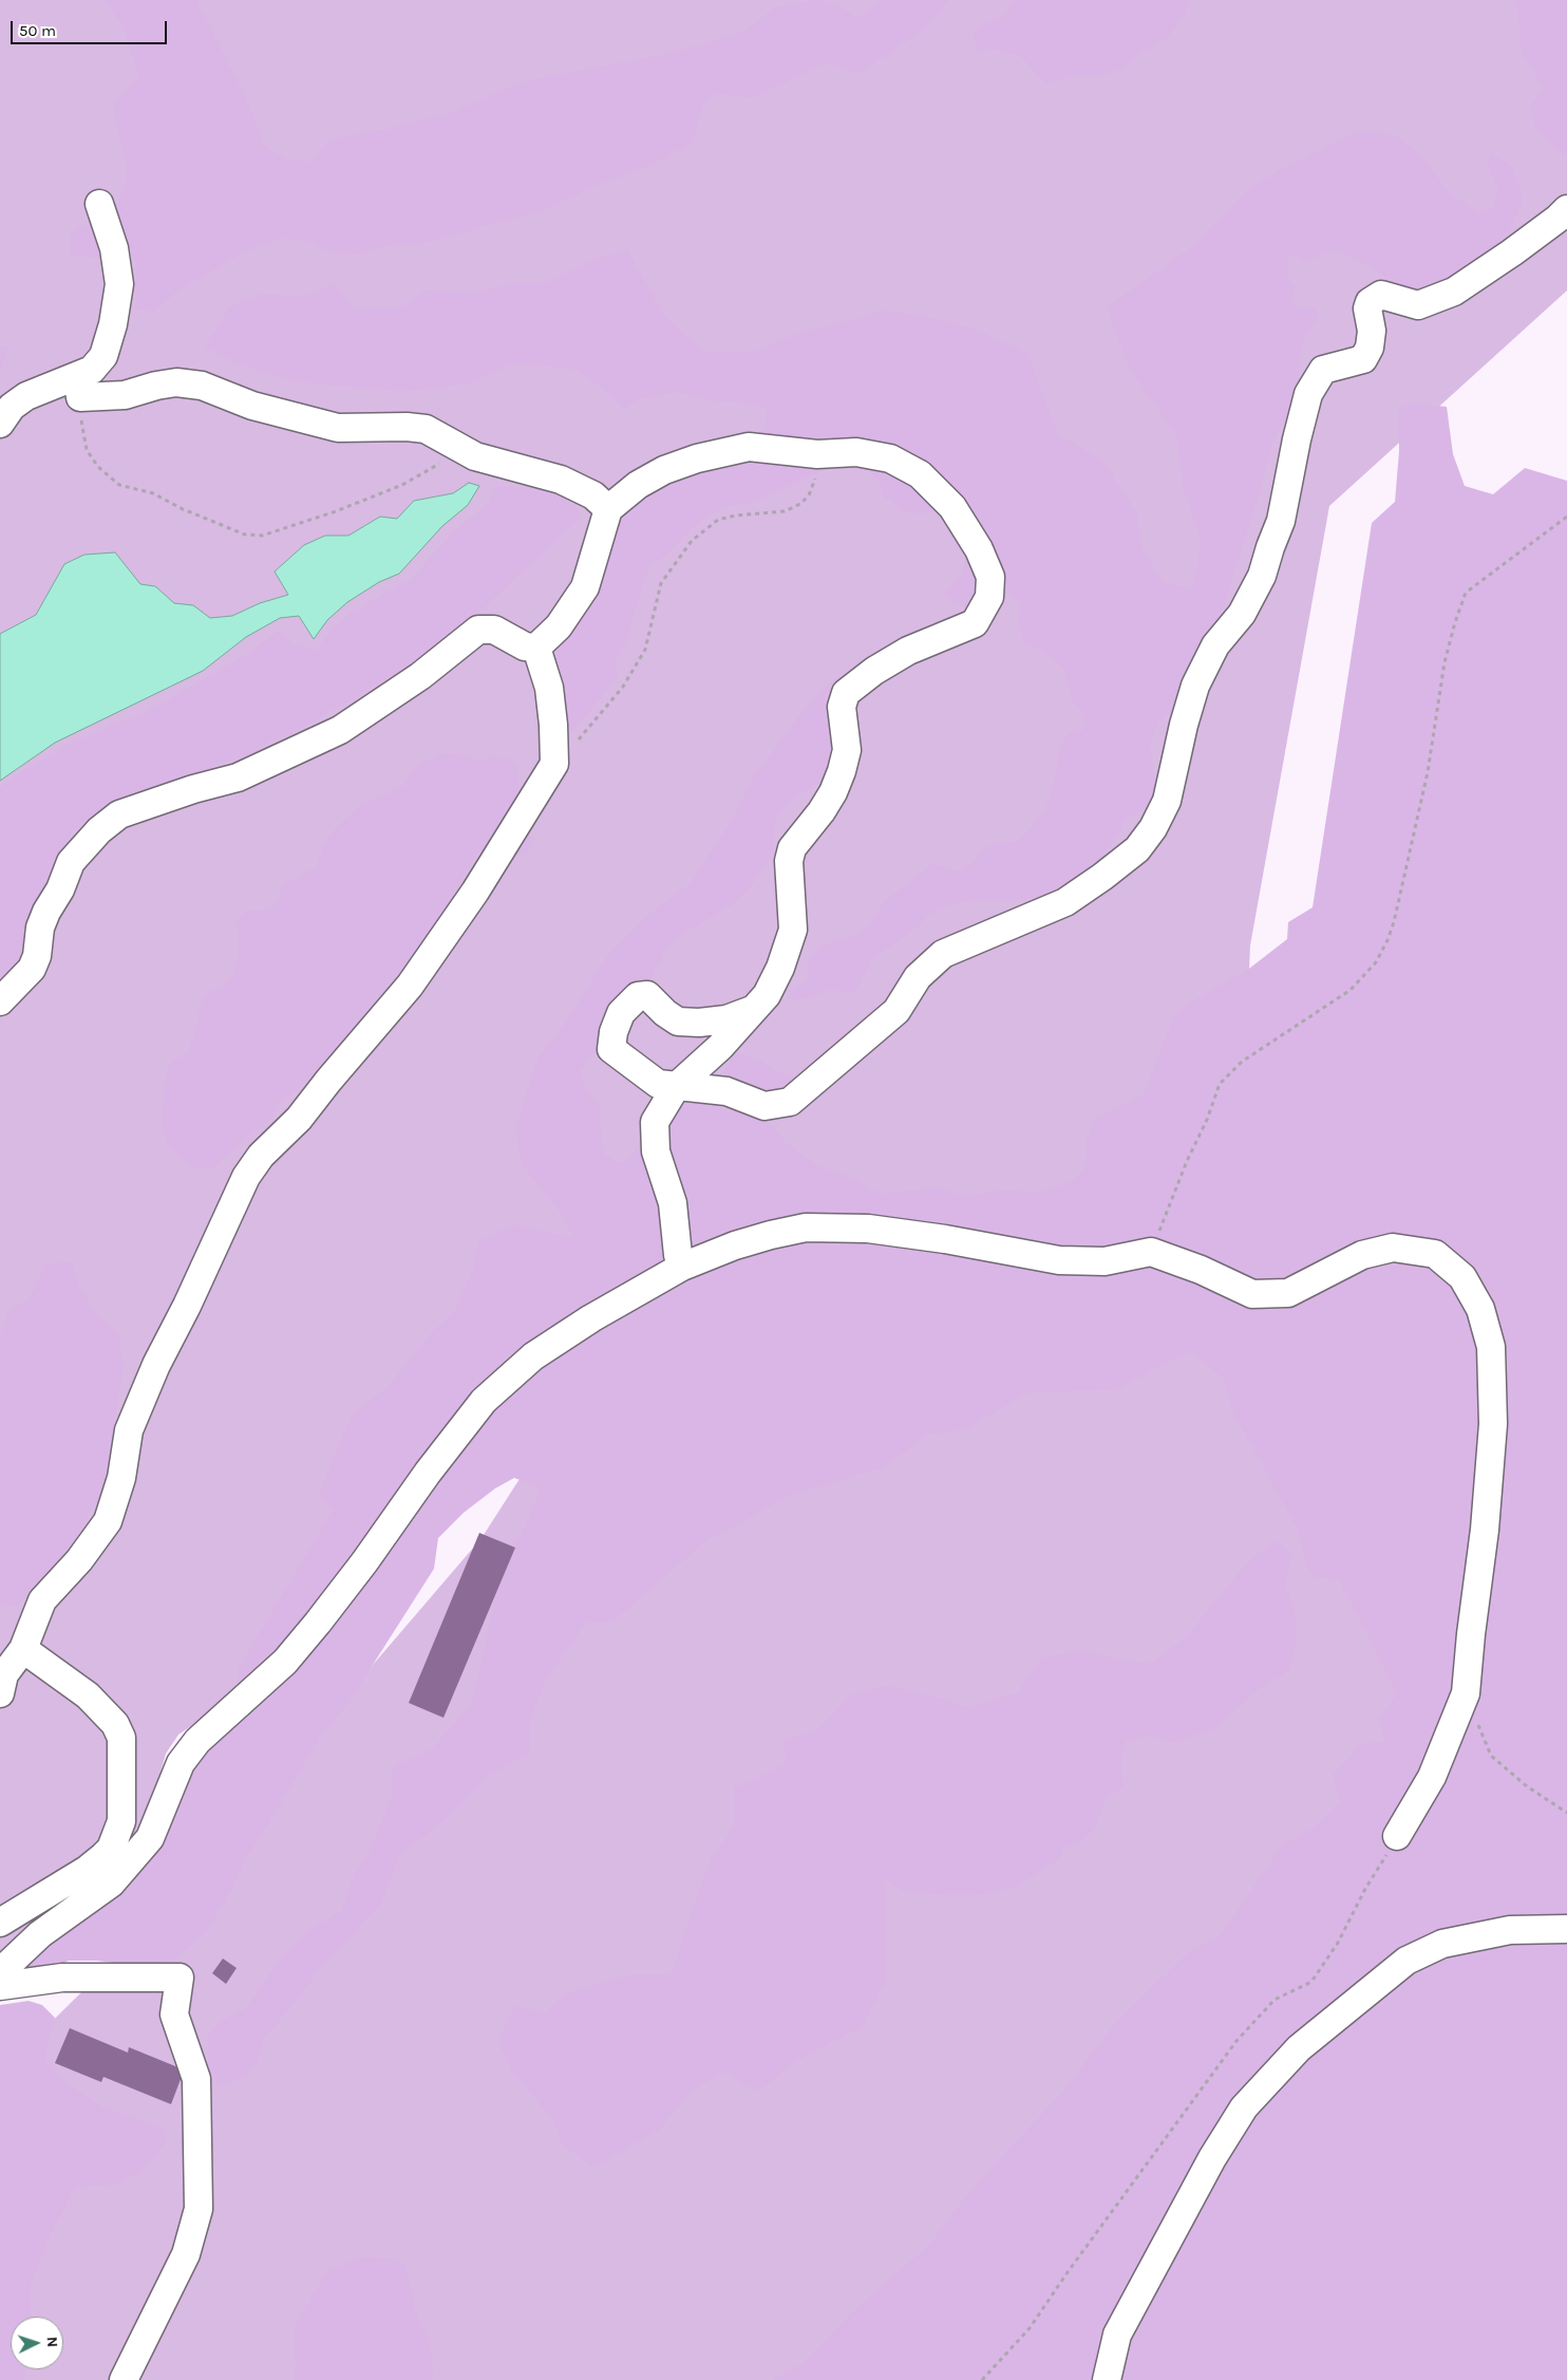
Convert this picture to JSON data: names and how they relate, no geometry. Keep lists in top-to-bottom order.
{
  "scale_bar": "50 m",
  "north": "right"
}
